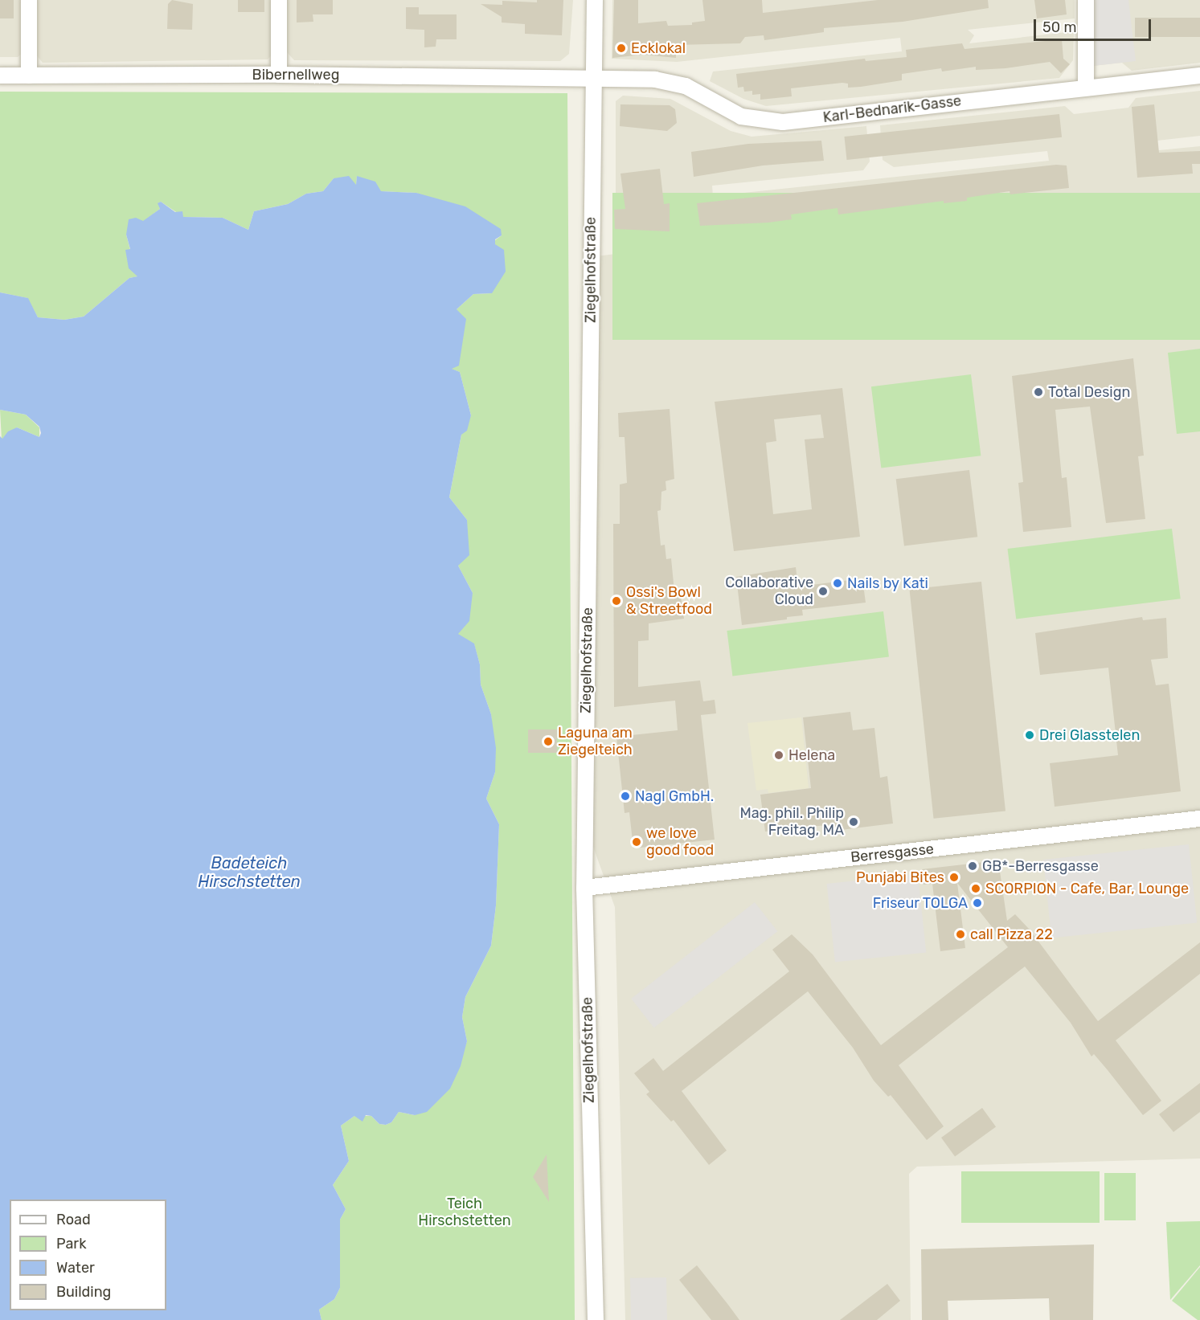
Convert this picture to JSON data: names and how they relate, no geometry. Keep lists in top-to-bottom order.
{
  "streets": {
    "street": [
      "Bibernellweg",
      "Karl-Bednarik-Gasse",
      "Ziegelhofstraße",
      "Berresgasse"
    ]
  },
  "crossings": [
    ["Bibernellweg", "Karl-Bednarik-Gasse"],
    ["Bibernellweg", "Ziegelhofstraße"],
    ["Karl-Bednarik-Gasse", "Ziegelhofstraße"],
    ["Ziegelhofstraße", "Berresgasse"]
  ],
  "water": ["Badeteich Hirschstetten"],
  "parks": ["Teich Hirschstetten"],
  "places": [
    "Ecklokal",
    "Total Design",
    "Nails by Kati",
    "Collaborative Cloud",
    "Ossi's Bowl & Streetfood",
    "Drei Glasstelen",
    "Laguna am Ziegelteich",
    "Helena",
    "Nagl GmbH.",
    "Mag. phil. Philip Freitag, MA",
    "we love good food",
    "GB*-Berresgasse",
    "Punjabi Bites",
    "SCORPION - Cafe, Bar, Lounge",
    "Friseur TOLGA",
    "call Pizza 22"
  ],
  "legend": [
    "Road",
    "Park",
    "Water",
    "Building"
  ],
  "scale_bar": "50 m"
}
